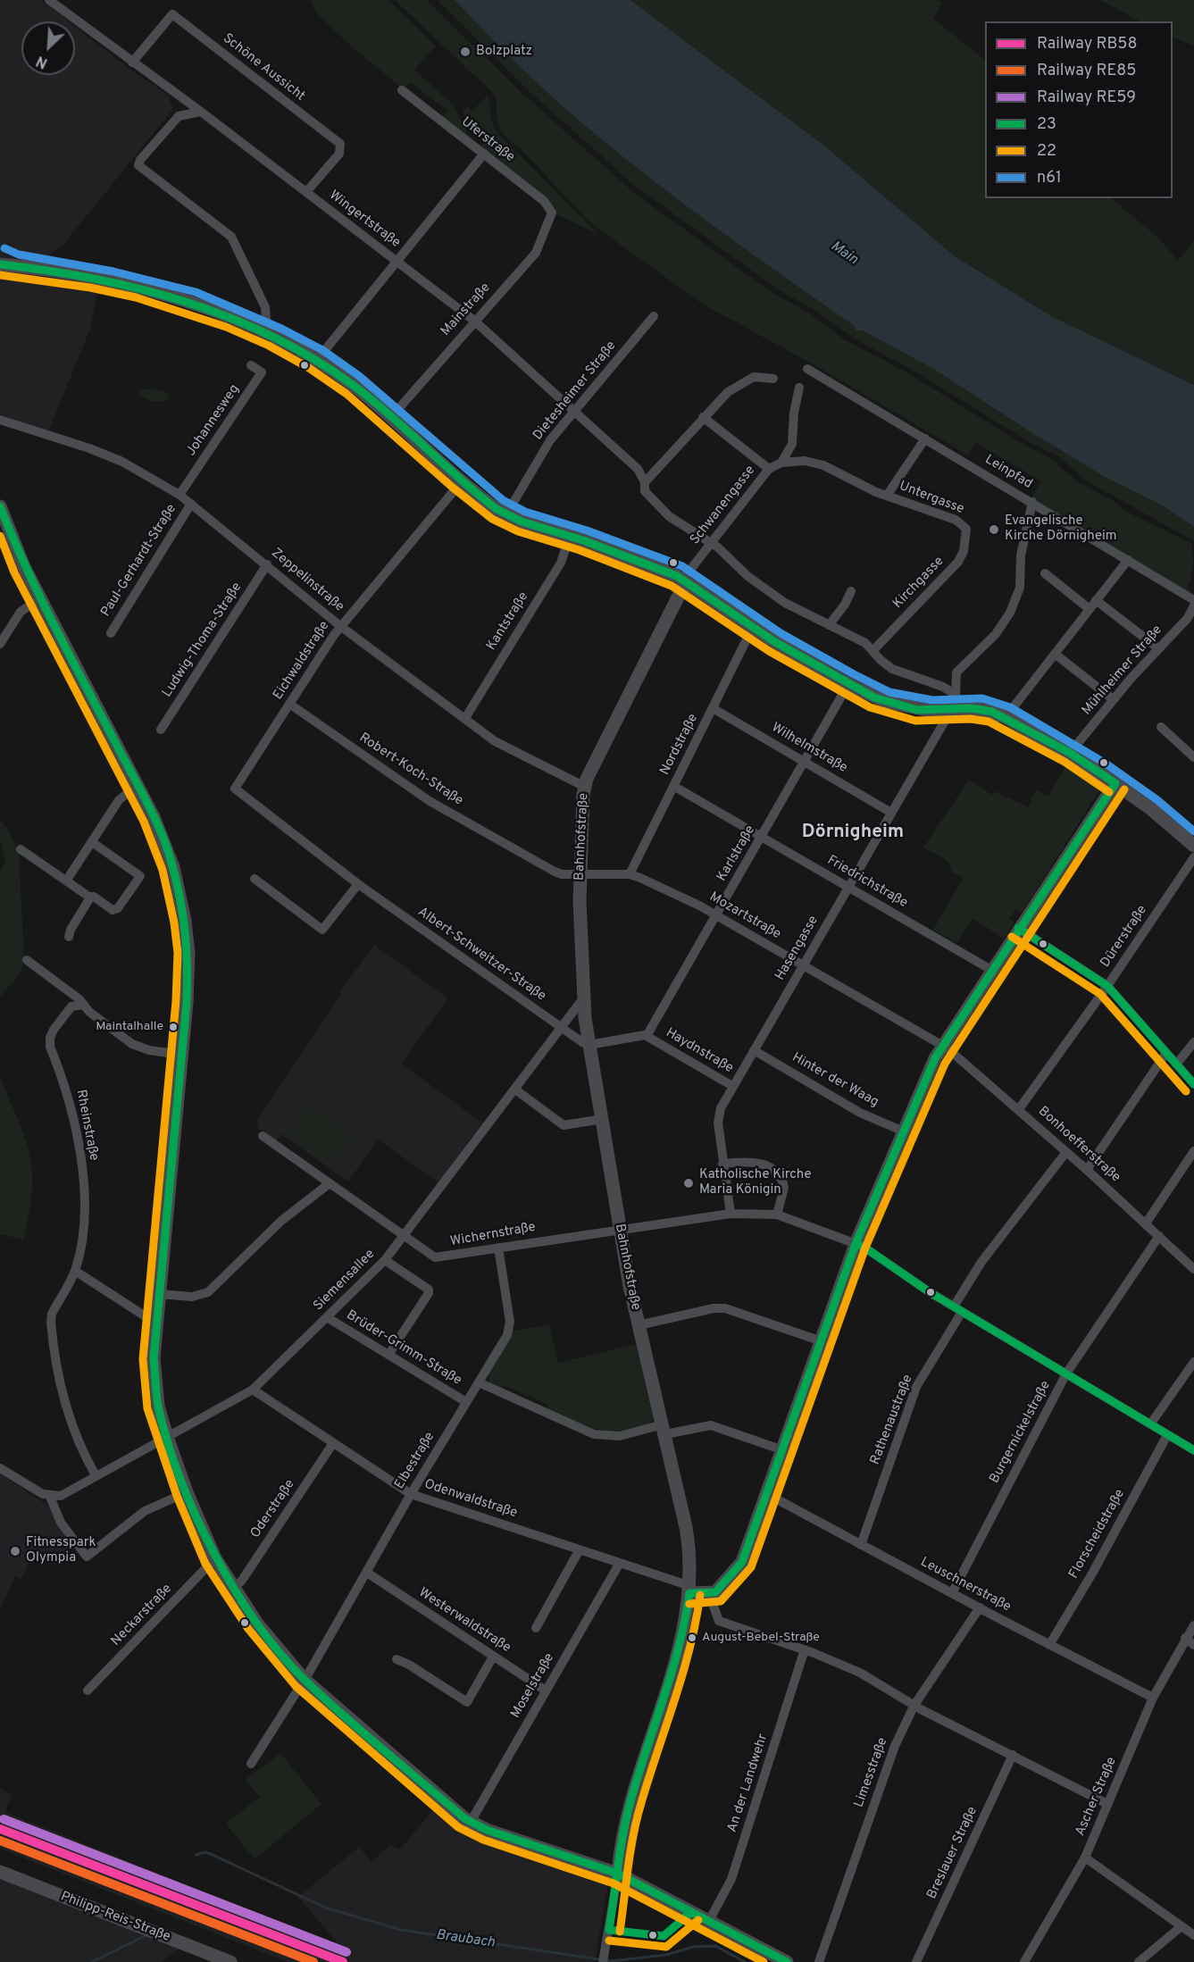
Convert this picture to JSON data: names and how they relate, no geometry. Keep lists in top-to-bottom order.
{
  "streets": {
    "street": [
      "Schöne Aussicht",
      "Uferstraße",
      "Wingertstraße",
      "Mainstraße",
      "Dietesheimer Straße",
      "Johannesweg",
      "Leinpfad",
      "Untergasse",
      "Schwanengasse",
      "Paul-Gerhardt-Straße",
      "Zeppelinstraße",
      "Kirchgasse",
      "Kantstraße",
      "Ludwig-Thoma-Straße",
      "Eichwaldstraße",
      "Mühlheimer Straße",
      "Nordstraße",
      "Wilhelmstraße",
      "Robert-Koch-Straße",
      "Bahnhofstraße",
      "Karlstraße",
      "Friedrichstraße",
      "Mozartstraße",
      "Dürerstraße",
      "Hasengasse",
      "Albert-Schweitzer-Straße",
      "Haydnstraße",
      "Hinter der Waag",
      "Rheinstraße",
      "Bonhoefferstraße",
      "Wichernstraße",
      "Siemensallee",
      "Brüder-Grimm-Straße",
      "Rathenaustraße",
      "Burgernickelstraße",
      "Elbestraße",
      "Odenwaldstraße",
      "Oderstraße",
      "Florscheidstraße",
      "Leuschnerstraße",
      "Neckarstraße",
      "Westerwaldstraße",
      "Moselstraße",
      "Limesstraße",
      "An der Landwehr",
      "Ascher Straße",
      "Breslauer Straße",
      "Philipp-Reis-Straße"
    ]
  },
  "crossings": [
    ["Schöne Aussicht", "Wingertstraße"],
    ["Uferstraße", "Mainstraße"],
    ["Wingertstraße", "Mainstraße"],
    ["Wingertstraße", "Dietesheimer Straße"],
    ["Wingertstraße", "Schwanengasse"],
    ["Wingertstraße", "Kirchgasse"],
    ["Johannesweg", "Zeppelinstraße"],
    ["Leinpfad", "Untergasse"],
    ["Untergasse", "Schwanengasse"],
    ["Untergasse", "Kirchgasse"],
    ["Schwanengasse", "Bahnhofstraße"],
    ["Paul-Gerhardt-Straße", "Zeppelinstraße"],
    ["Zeppelinstraße", "Kantstraße"],
    ["Zeppelinstraße", "Ludwig-Thoma-Straße"],
    ["Zeppelinstraße", "Eichwaldstraße"],
    ["Zeppelinstraße", "Bahnhofstraße"],
    ["Eichwaldstraße", "Robert-Koch-Straße"],
    ["Eichwaldstraße", "Albert-Schweitzer-Straße"],
    ["Nordstraße", "Wilhelmstraße"],
    ["Nordstraße", "Friedrichstraße"],
    ["Nordstraße", "Mozartstraße"],
    ["Wilhelmstraße", "Karlstraße"],
    ["Wilhelmstraße", "Hasengasse"],
    ["Robert-Koch-Straße", "Bahnhofstraße"],
    ["Robert-Koch-Straße", "Mozartstraße"],
    ["Bahnhofstraße", "Mozartstraße"],
    ["Bahnhofstraße", "Albert-Schweitzer-Straße"],
    ["Bahnhofstraße", "Haydnstraße"],
    ["Bahnhofstraße", "Wichernstraße"],
    ["Bahnhofstraße", "Siemensallee"],
    ["Bahnhofstraße", "Brüder-Grimm-Straße"],
    ["Bahnhofstraße", "Odenwaldstraße"],
    ["Karlstraße", "Friedrichstraße"],
    ["Karlstraße", "Mozartstraße"],
    ["Karlstraße", "Haydnstraße"],
    ["Friedrichstraße", "Hasengasse"],
    ["Mozartstraße", "Hasengasse"],
    ["Mozartstraße", "Bonhoefferstraße"],
    ["Dürerstraße", "Bonhoefferstraße"],
    ["Hasengasse", "Haydnstraße"],
    ["Hasengasse", "Hinter der Waag"],
    ["Hasengasse", "Wichernstraße"],
    ["Albert-Schweitzer-Straße", "Haydnstraße"],
    ["Albert-Schweitzer-Straße", "Siemensallee"],
    ["Rheinstraße", "Siemensallee"],
    ["Bonhoefferstraße", "Rathenaustraße"],
    ["Bonhoefferstraße", "Burgernickelstraße"],
    ["Wichernstraße", "Siemensallee"],
    ["Wichernstraße", "Rathenaustraße"],
    ["Wichernstraße", "Burgernickelstraße"],
    ["Wichernstraße", "Elbestraße"],
    ["Wichernstraße", "Florscheidstraße"],
    ["Siemensallee", "Brüder-Grimm-Straße"],
    ["Siemensallee", "Odenwaldstraße"],
    ["Brüder-Grimm-Straße", "Elbestraße"],
    ["Rathenaustraße", "Leuschnerstraße"],
    ["Burgernickelstraße", "Leuschnerstraße"],
    ["Elbestraße", "Odenwaldstraße"],
    ["Elbestraße", "Westerwaldstraße"],
    ["Odenwaldstraße", "Oderstraße"],
    ["Odenwaldstraße", "Moselstraße"],
    ["Florscheidstraße", "Leuschnerstraße"],
    ["Leuschnerstraße", "Limesstraße"],
    ["Leuschnerstraße", "Ascher Straße"],
    ["Westerwaldstraße", "Moselstraße"]
  ],
  "districts": ["Dörnigheim"],
  "water": ["Main", "Braubach"],
  "places": [
    "Bolzplatz",
    "Evangelische Kirche Dörnigheim",
    "Maintalhalle",
    "Katholische Kirche Maria Königin",
    "Fitnesspark Olympia",
    "August-Bebel-Straße"
  ],
  "lines": [
    "transit line n61",
    "transit line 23",
    "transit line 22",
    "rail line RE59",
    "rail line RB58",
    "rail line RE85"
  ],
  "legend": [
    "Railway RB58",
    "Railway RE85",
    "Railway RE59",
    "23",
    "22",
    "n61"
  ],
  "north": "bottom left"
}
